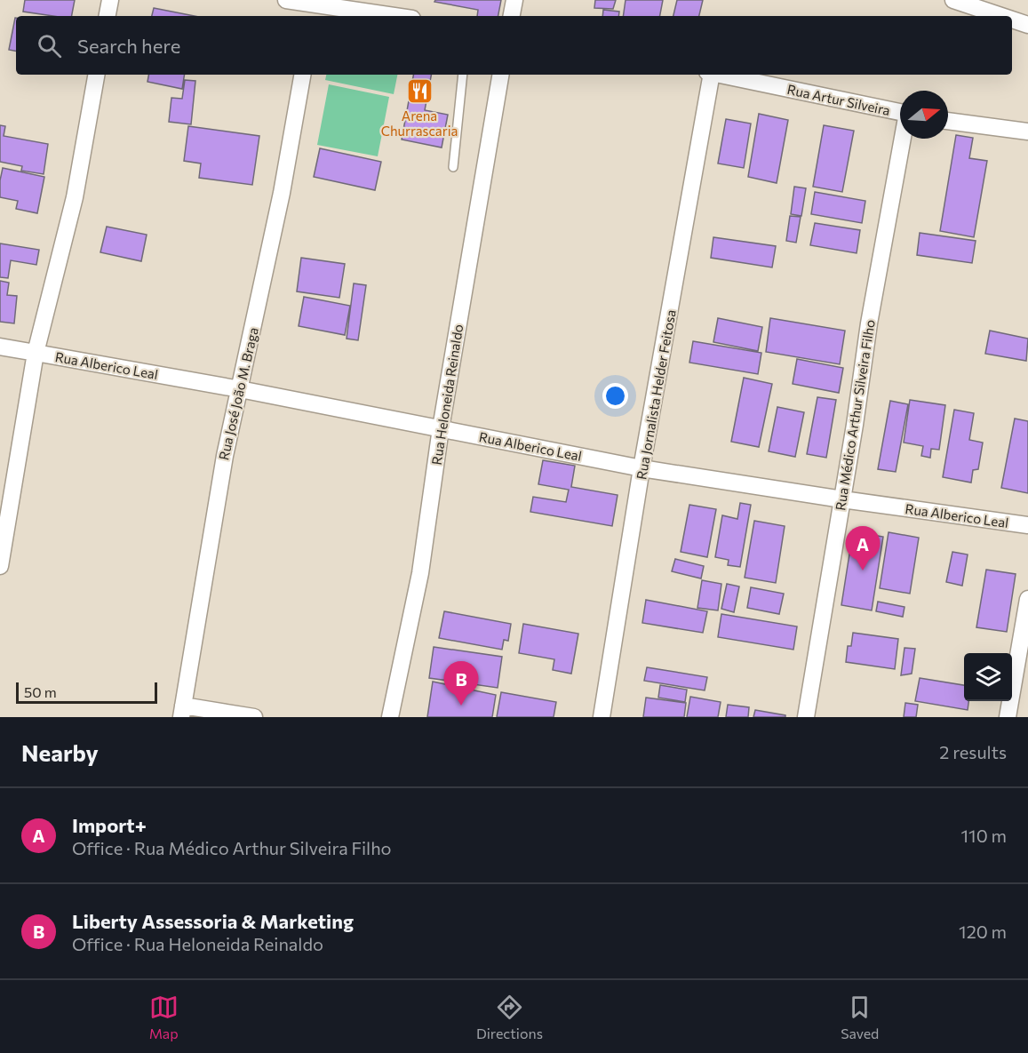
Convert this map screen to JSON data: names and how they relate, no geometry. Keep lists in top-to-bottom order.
{
  "streets": {
    "street": [
      "Rua Artur Silveira",
      "Rua Alberico Leal",
      "Rua José João M. Braga",
      "Rua Heloneida Reinaldo",
      "Rua Jornalista Helder Feitosa",
      "Rua Médico Arthur Silveira Filho"
    ]
  },
  "crossings": [
    ["Rua Alberico Leal", "Rua José João M. Braga"],
    ["Rua Alberico Leal", "Rua Heloneida Reinaldo"],
    ["Rua Alberico Leal", "Rua Jornalista Helder Feitosa"],
    ["Rua Alberico Leal", "Rua Médico Arthur Silveira Filho"]
  ],
  "places": {
    "restaurant": ["Arena Churrascaria"]
  },
  "scale_bar": "50 m",
  "north": "right",
  "page": {
    "search": "Search here",
    "pins": ["A", "B"],
    "scale": "50 m",
    "heading": ["Nearby", "2 results"],
    "list": [
      {
        "mark": "A",
        "name": "Import+",
        "note": "Office · Rua Médico Arthur Silveira Filho",
        "value": "110 m"
      },
      {
        "mark": "B",
        "name": "Liberty Assessoria & Marketing",
        "note": "Office · Rua Heloneida Reinaldo",
        "value": "120 m"
      }
    ],
    "nav": ["Map", "Directions", "Saved"]
  }
}
